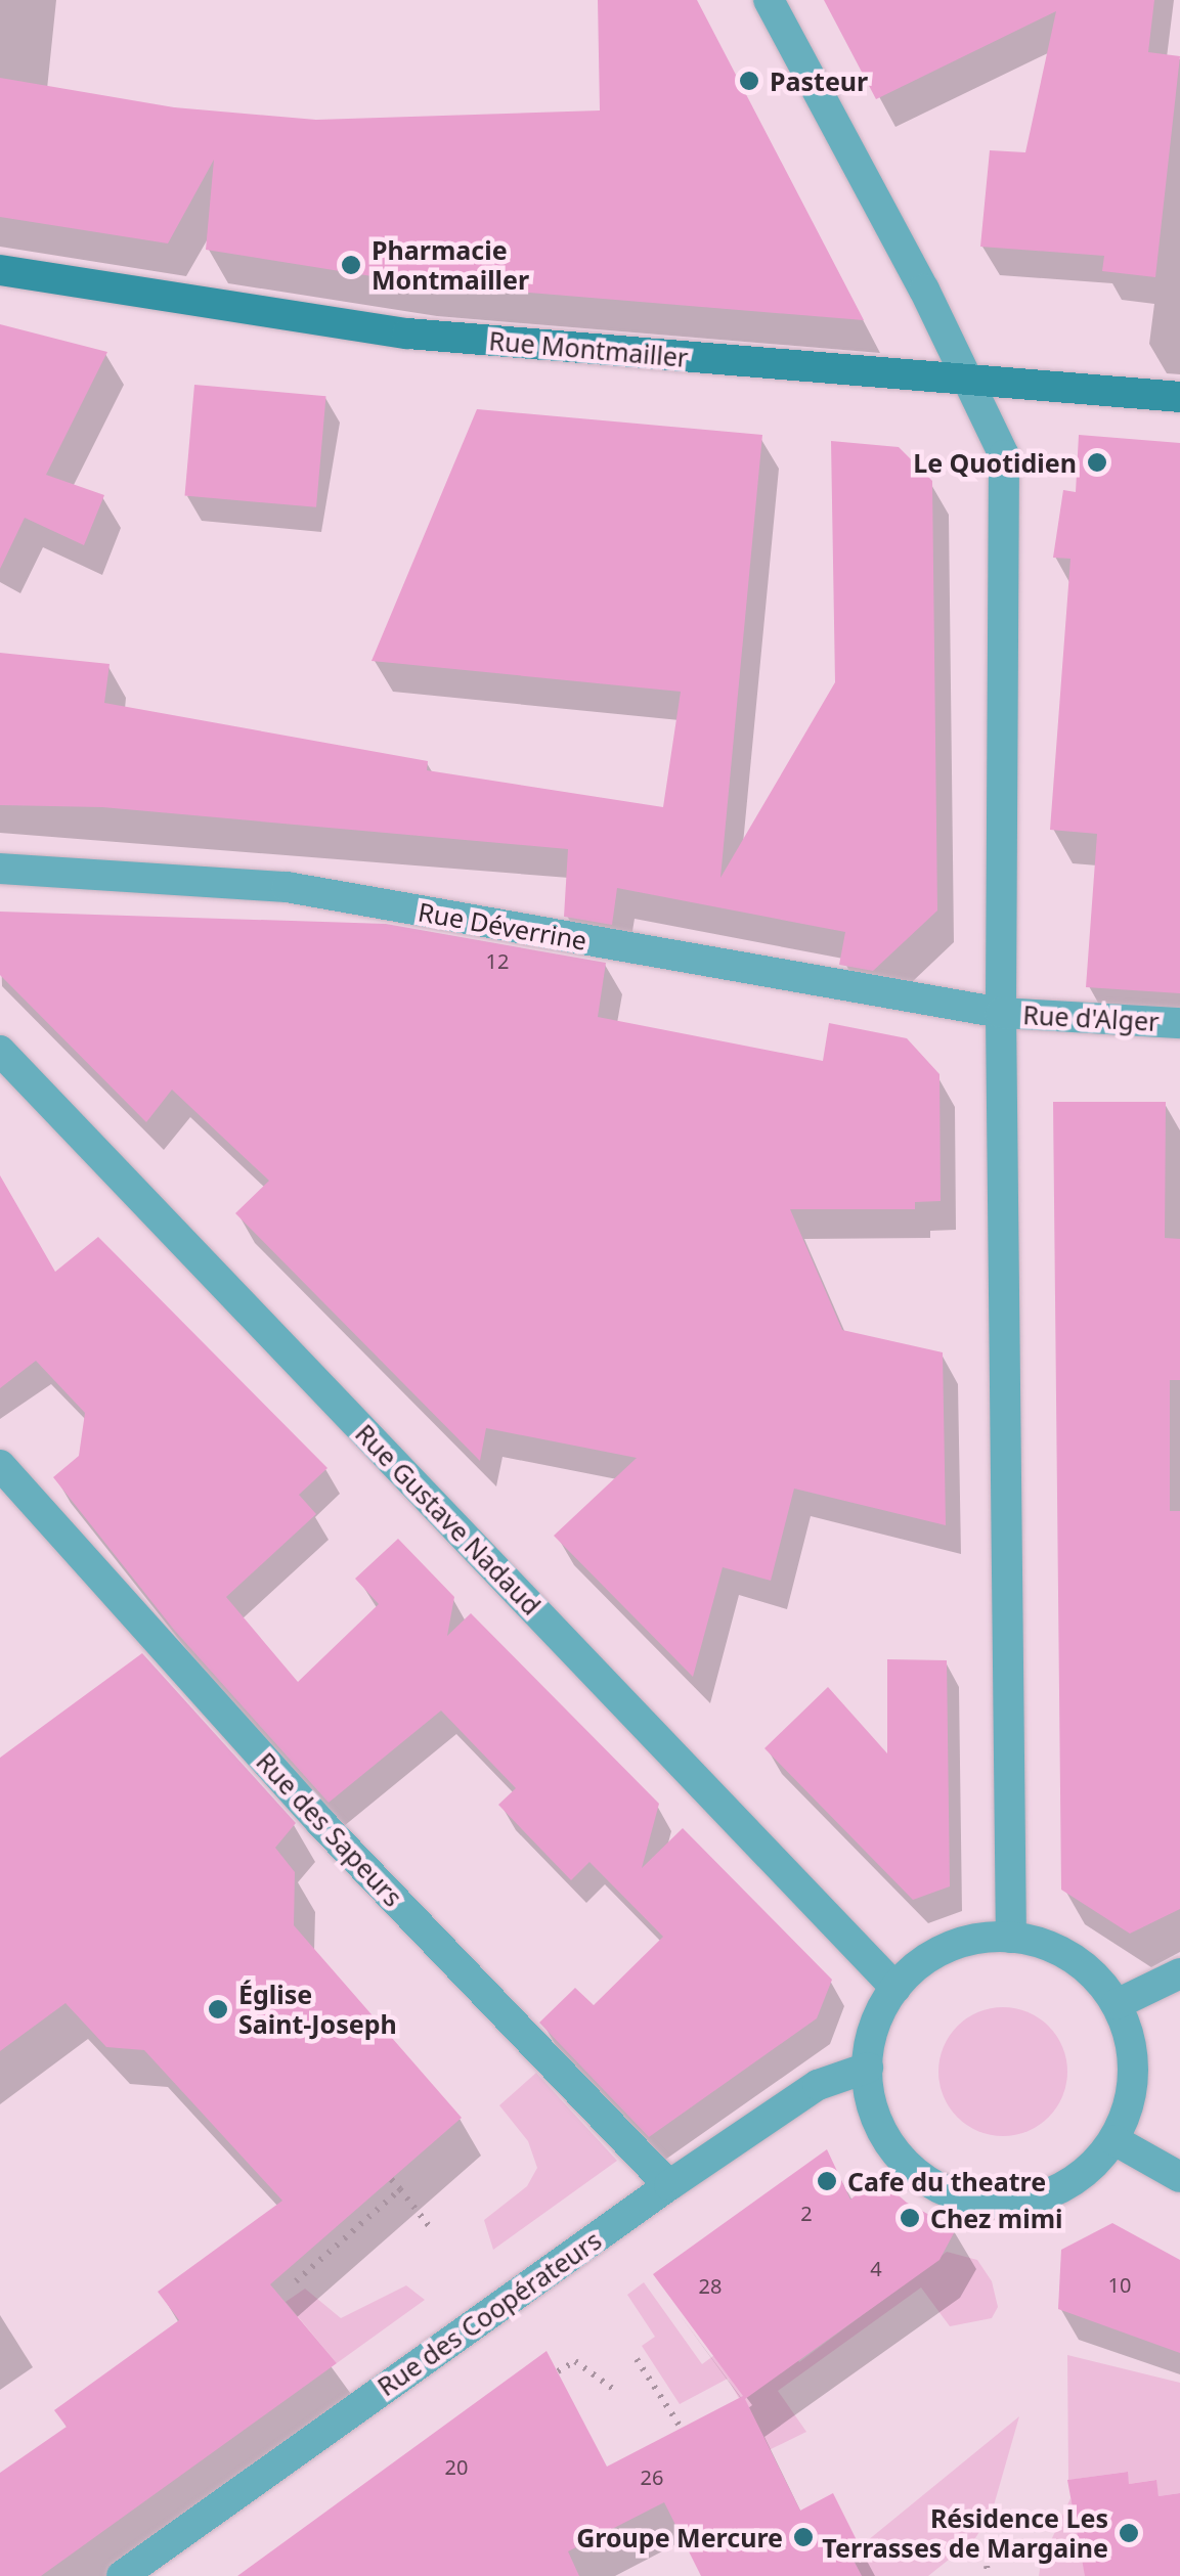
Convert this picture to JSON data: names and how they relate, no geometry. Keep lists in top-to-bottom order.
{
  "streets": {
    "main road": ["Rue Montmailler"],
    "street": [
      "Rue Déverrine",
      "Rue d'Alger",
      "Rue Gustave Nadaud",
      "Rue des Sapeurs",
      "Rue des Coopérateurs"
    ]
  },
  "crossings": [
    ["Rue Déverrine", "Rue d'Alger"],
    ["Rue Gustave Nadaud", "Rue des Coopérateurs"],
    ["Rue des Sapeurs", "Rue des Coopérateurs"]
  ],
  "places": [
    "Pasteur",
    "Pharmacie Montmailler",
    "Le Quotidien",
    "Église Saint-Joseph",
    "Cafe du theatre",
    "Chez mimi",
    "Résidence Les Terrasses de Margaine",
    "Groupe Mercure"
  ],
  "house_numbers": [
    "12",
    "2",
    "4",
    "10",
    "28",
    "20",
    "26"
  ]
}
